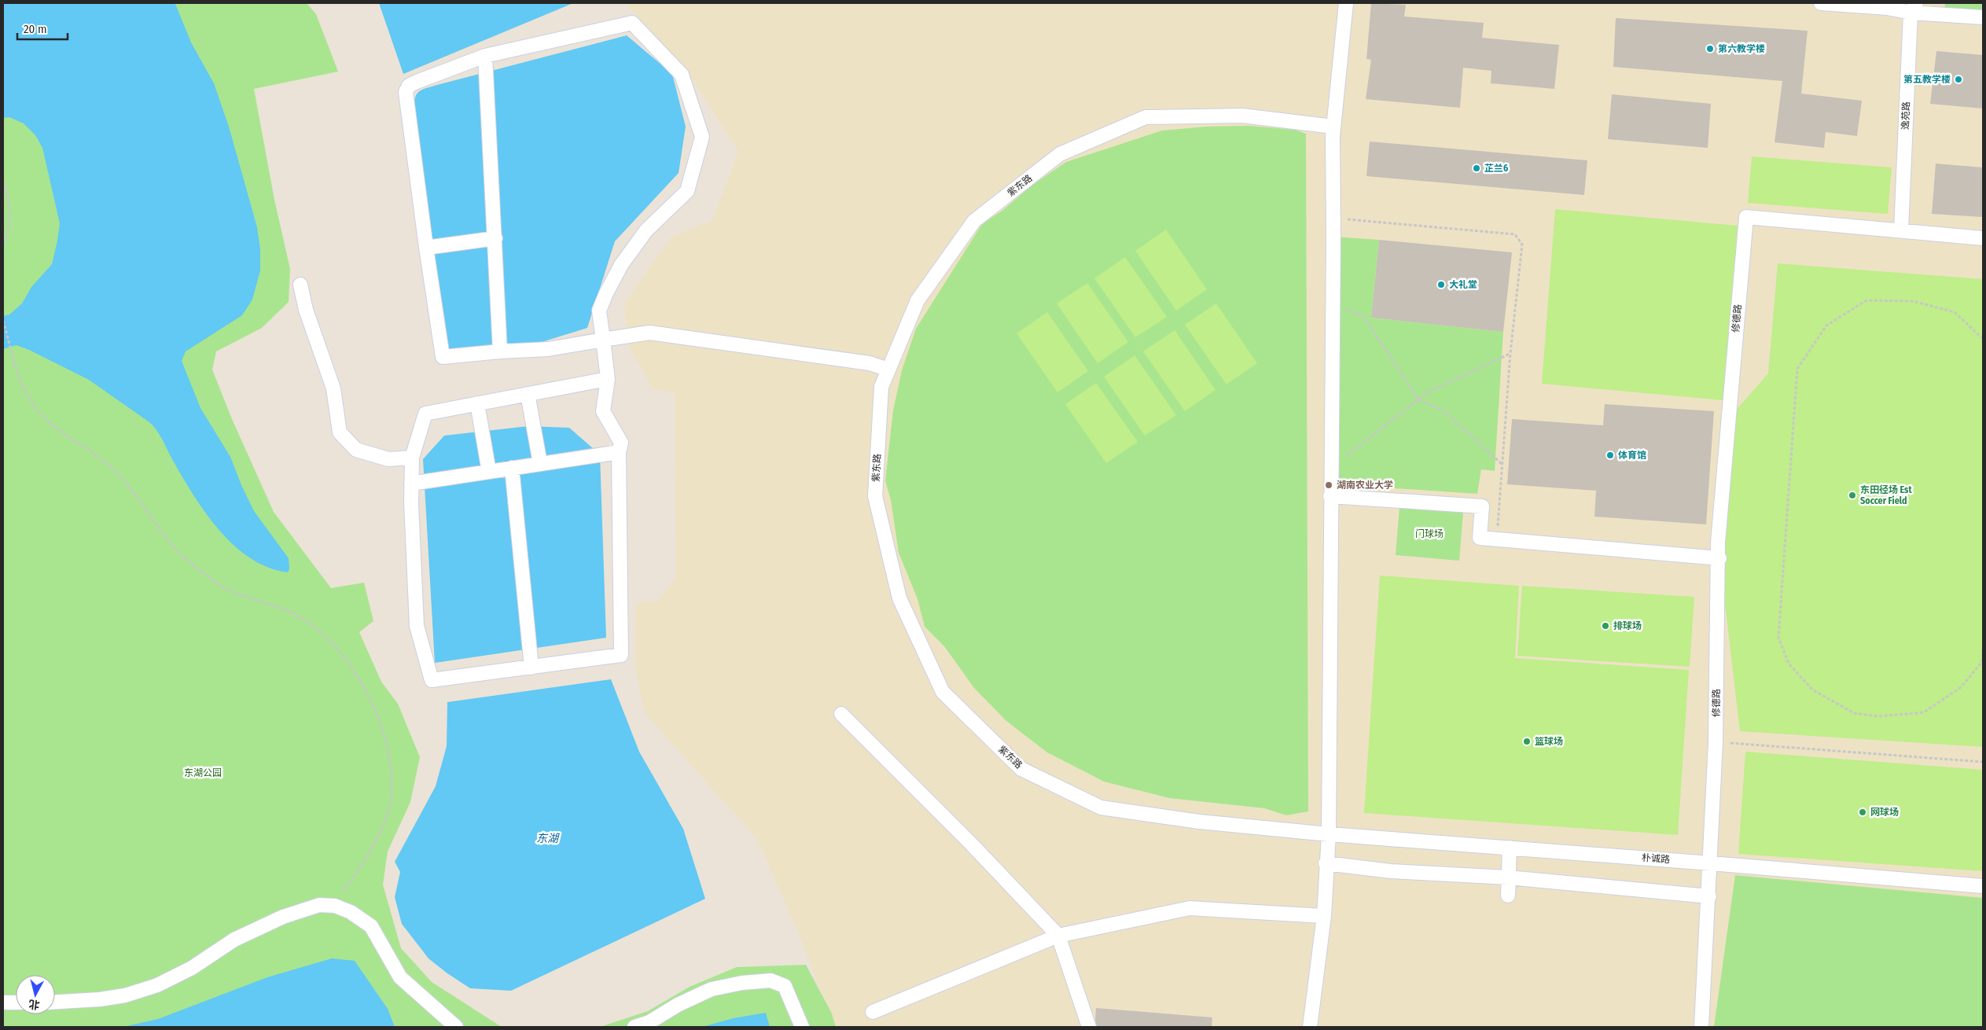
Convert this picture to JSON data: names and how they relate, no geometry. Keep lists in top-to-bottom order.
{
  "streets": {
    "street": [
      "逸苑路",
      "紫东路",
      "修德路",
      "朴诚路"
    ]
  },
  "crossings": [
    ["逸苑路", "修德路"],
    ["紫东路", "朴诚路"],
    ["修德路", "朴诚路"]
  ],
  "water": ["东湖"],
  "parks": ["门球场", "东湖公园"],
  "places": [
    "第六教学楼",
    "第五教学楼",
    "芷兰6",
    "大礼堂",
    "体育馆",
    "湖南农业大学",
    "东田径场 Est Soccer Field",
    "排球场",
    "篮球场",
    "网球场"
  ],
  "scale_bar": "20 m",
  "north": "bottom"
}
